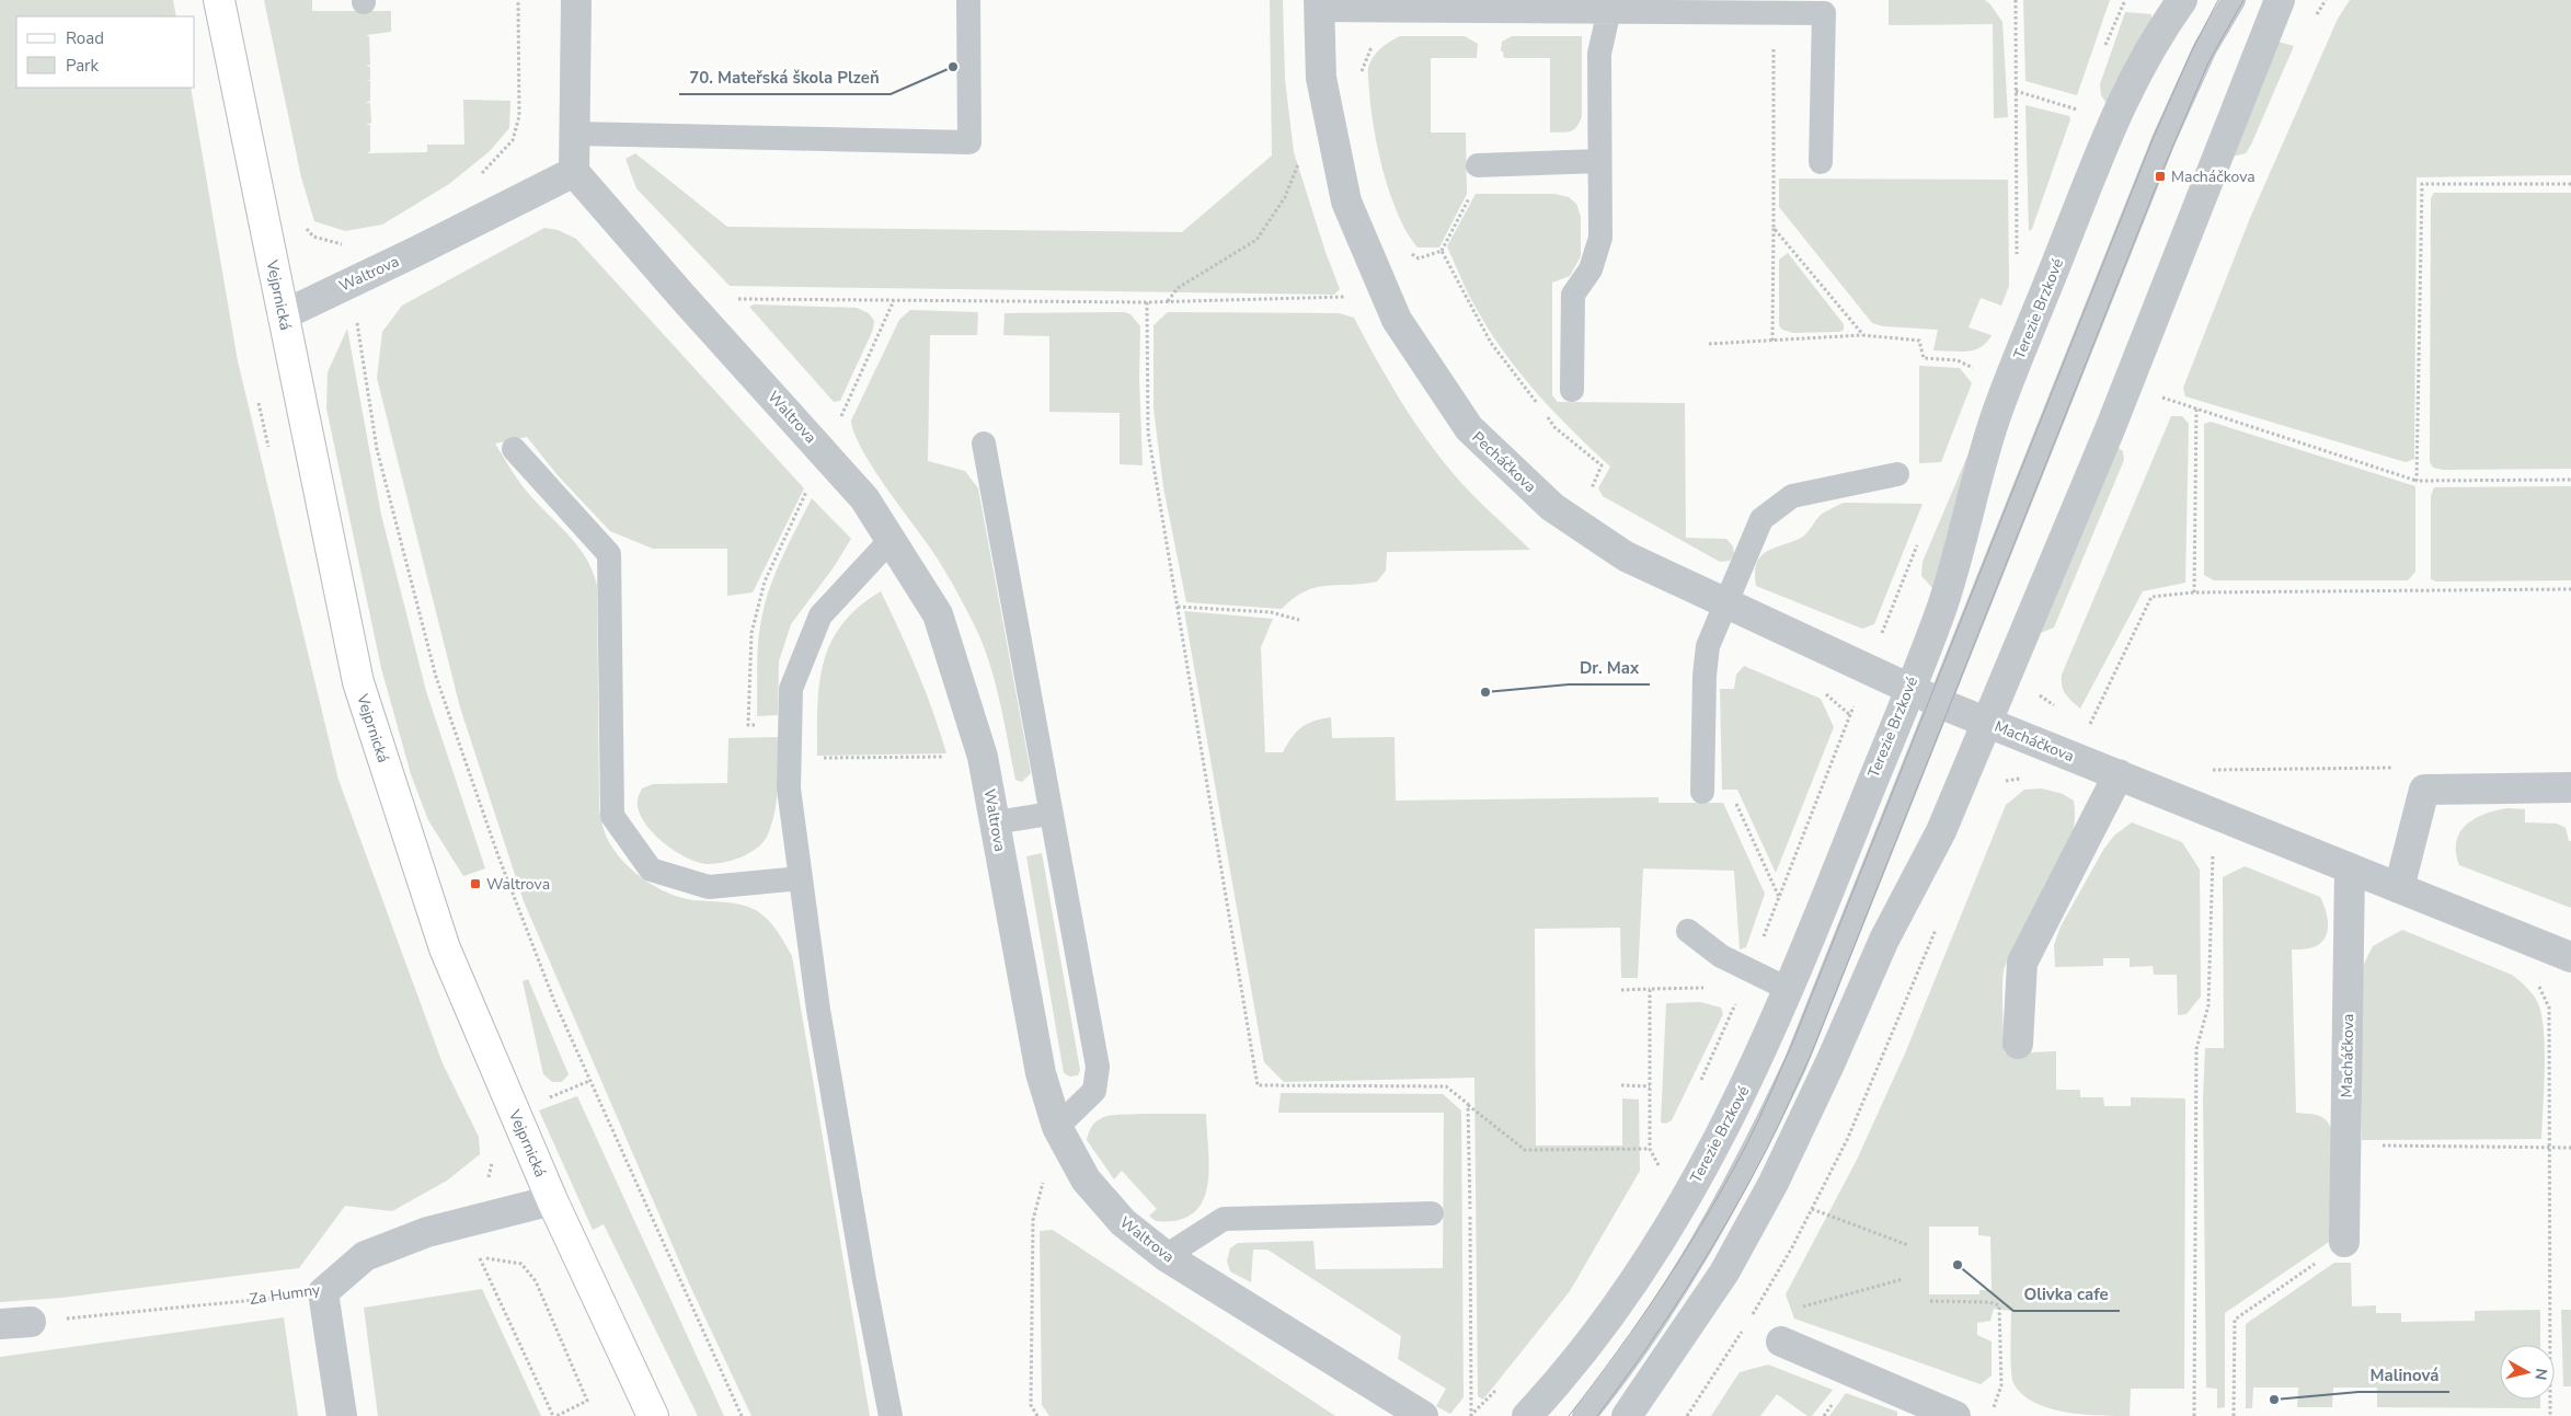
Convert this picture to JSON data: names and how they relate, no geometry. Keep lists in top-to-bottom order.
{
  "streets": {
    "main road": ["Vejprnická"],
    "street": [
      "Waltrova",
      "Terezie Brzkové",
      "Pecháčkova",
      "Macháčkova",
      "Za Humny"
    ]
  },
  "crossings": [
    ["Waltrova", "Vejprnická"],
    ["Vejprnická", "Za Humny"],
    ["Terezie Brzkové", "Pecháčkova"],
    ["Pecháčkova", "Macháčkova"]
  ],
  "places": {
    "other": [
      "70. Mateřská škola Plzeň",
      "Dr. Max",
      "Olivka cafe",
      "Malinová"
    ],
    "transit": ["Macháčkova", "Waltrova"]
  },
  "legend": ["Road", "Park"],
  "north": "right"
}
